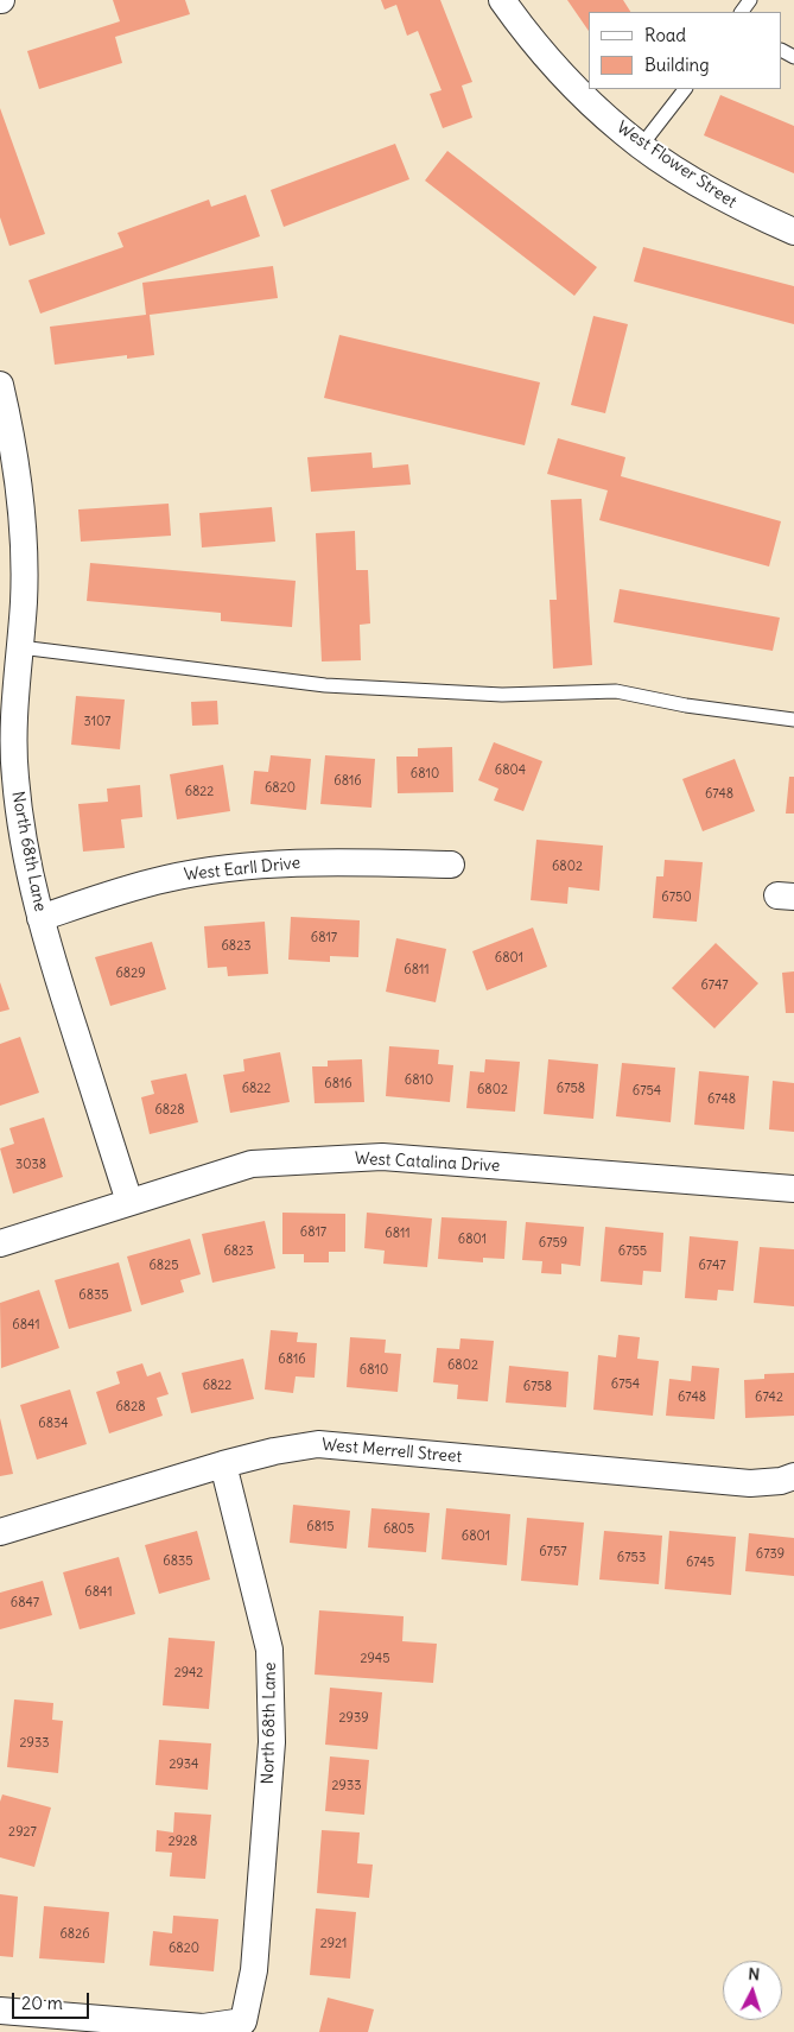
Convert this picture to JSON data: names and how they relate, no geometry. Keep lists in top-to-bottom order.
{
  "streets": {
    "street": [
      "West Flower Street",
      "North 68th Lane",
      "West Earll Drive",
      "West Catalina Drive",
      "West Merrell Street"
    ]
  },
  "crossings": [
    ["North 68th Lane", "West Earll Drive"],
    ["North 68th Lane", "West Catalina Drive"],
    ["North 68th Lane", "West Merrell Street"]
  ],
  "house_numbers": [
    "3107",
    "6804",
    "6810",
    "6816",
    "6820",
    "6822",
    "6748",
    "6802",
    "6750",
    "6817",
    "6823",
    "6801",
    "6811",
    "6829",
    "6747",
    "6810",
    "6816",
    "6822",
    "6758",
    "6802",
    "6754",
    "6748",
    "6828",
    "3038",
    "6817",
    "6811",
    "6801",
    "6759",
    "6823",
    "6755",
    "6825",
    "6747",
    "6835",
    "6841",
    "6816",
    "6802",
    "6810",
    "6754",
    "6822",
    "6758",
    "6748",
    "6742",
    "6828",
    "6834",
    "6815",
    "6805",
    "6801",
    "6757",
    "6739",
    "6753",
    "6835",
    "6745",
    "6841",
    "6847",
    "2945",
    "2942",
    "2939",
    "2933",
    "2934",
    "2933",
    "2927",
    "2928",
    "6826",
    "2921",
    "6820"
  ],
  "legend": ["Road", "Building"],
  "scale_bar": "20 m",
  "north": "top"
}
